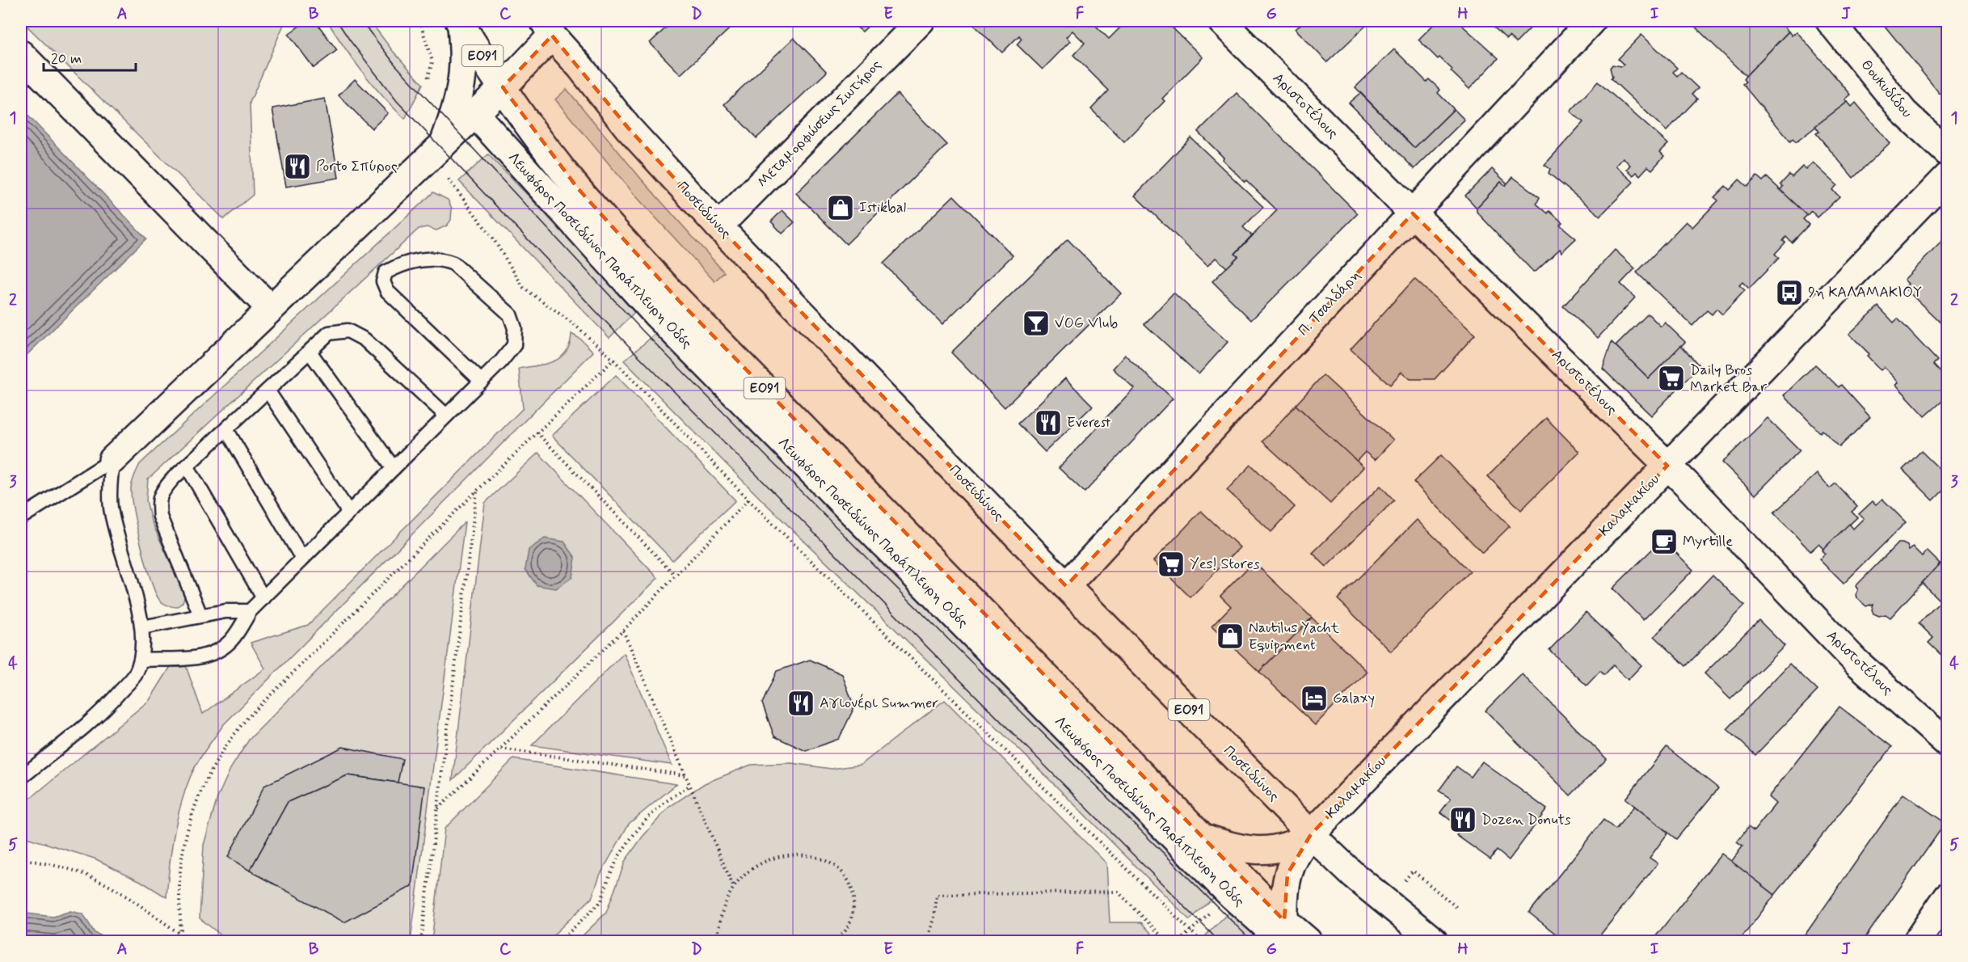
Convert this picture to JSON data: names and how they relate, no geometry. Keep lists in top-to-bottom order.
{
  "streets": {
    "main road": [
      "ΕΟ91",
      "Θουκυδίδου",
      "Αριστοτέλους",
      "Μεταμορφώσεως Σωτήρος",
      "Ποσειδώνος",
      "Λεωφόρος Ποσειδώνος Παράπλευρη Οδός",
      "Π. Τσαλδάρη",
      "Καλαμακίου"
    ]
  },
  "crossings": [
    ["ΕΟ91", "Λεωφόρος Ποσειδώνος Παράπλευρη Οδός"],
    ["Αριστοτέλους", "Π. Τσαλδάρη"],
    ["Αριστοτέλους", "Καλαμακίου"],
    ["Μεταμορφώσεως Σωτήρος", "Ποσειδώνος"],
    ["Ποσειδώνος", "Π. Τσαλδάρη"],
    ["Ποσειδώνος", "Καλαμακίου"]
  ],
  "places": {
    "restaurant": [
      "Porto Σπύρος",
      "Everest",
      "Αγιονέρι Summer",
      "Dozen Donuts"
    ],
    "shop": ["Istikbal", "Nautilus Yacht Equipment"],
    "bus stop": ["9η ΚΑΛΑΜΑΚΙΟΥ"],
    "bar": ["VOG Vlub"],
    "supermarket": ["Daily Bros Market Bar", "Yes! Stores"],
    "cafe": ["Myrtille"],
    "hotel": ["Galaxy"]
  },
  "scale_bar": "20 m",
  "grid": {
    "columns": [
      "A",
      "B",
      "C",
      "D",
      "E",
      "F",
      "G",
      "H",
      "I",
      "J"
    ],
    "rows": [
      "1",
      "2",
      "3",
      "4",
      "5"
    ]
  }
}
